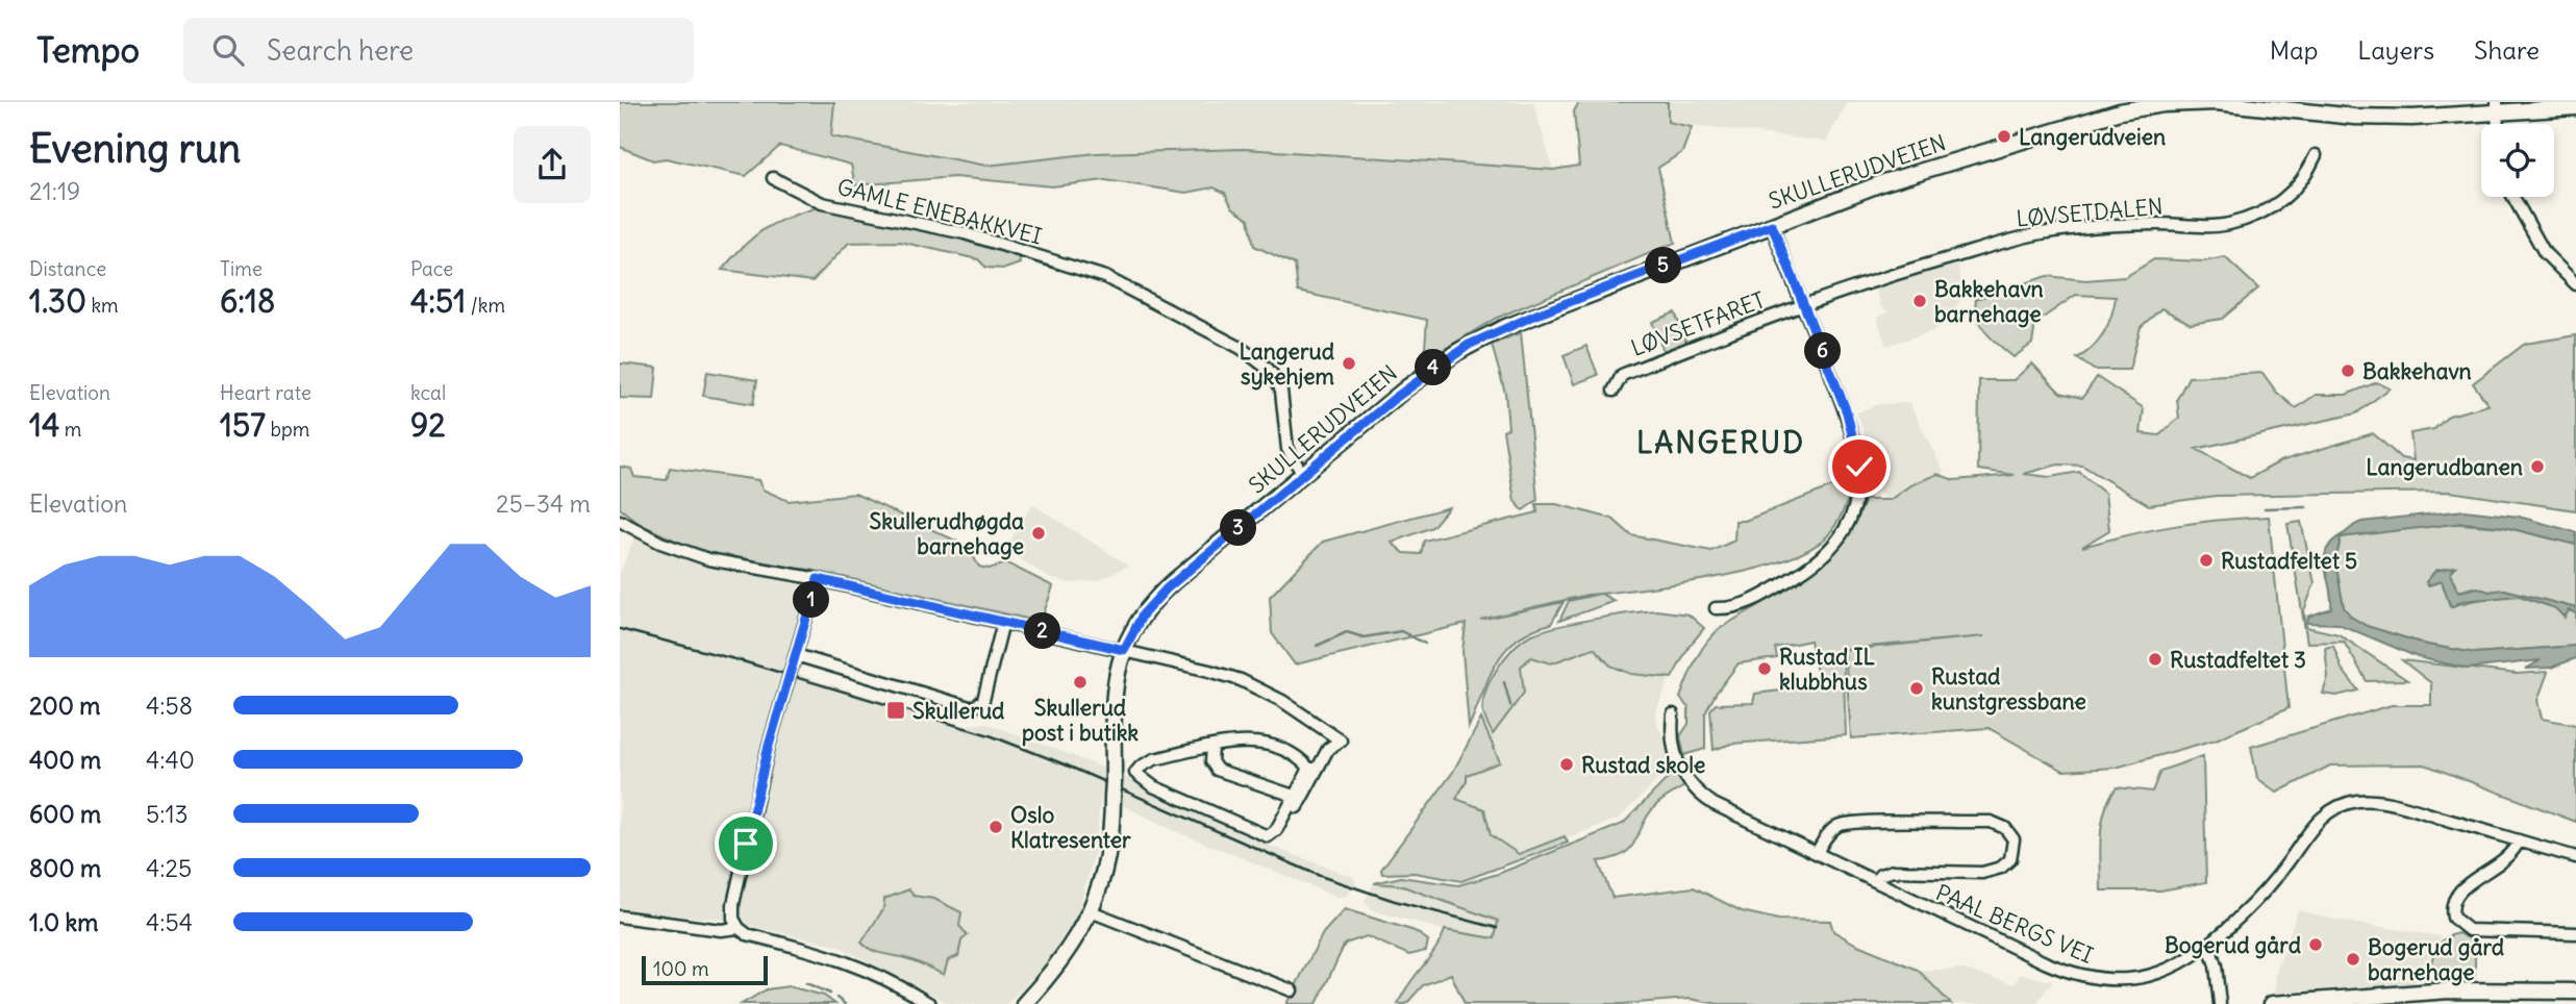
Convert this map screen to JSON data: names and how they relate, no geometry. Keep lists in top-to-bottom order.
{
  "streets": {
    "main road": ["SKULLERUDVEIEN"],
    "street": [
      "GAMLE ENEBAKKVEI",
      "LØVSETDALEN",
      "LØVSETFARET",
      "PAAL BERGS VEI"
    ]
  },
  "crossings": [
    ["SKULLERUDVEIEN", "GAMLE ENEBAKKVEI"],
    ["LØVSETDALEN", "LØVSETFARET"]
  ],
  "districts": ["LANGERUD"],
  "places": {
    "other": [
      "Langerudveien",
      "Bakkehavn barnehage",
      "Langerud sykehjem",
      "Bakkehavn",
      "Langerudbanen",
      "Skullerudhøgda barnehage",
      "Rustadfeltet 5",
      "Rustadfeltet 3",
      "Rustad IL klubbhus",
      "Skullerud post i butikk",
      "Rustad kunstgressbane",
      "Rustad skole",
      "Oslo Klatresenter",
      "Bogerud gård",
      "Bogerud gård barnehage"
    ],
    "transit": ["Skullerud"]
  },
  "scale_bar": "100 m",
  "page": {
    "header": "Tempo",
    "search": "Search here",
    "nav": ["Map", "Layers", "Share"],
    "heading": ["Evening run", "21:19"],
    "stats": [
      ["Distance", "1.30 km"],
      ["Time", "6:18"],
      ["Pace", "4:51 /km"],
      ["Elevation", "14 m"],
      ["Heart rate", "157 bpm"],
      ["kcal", "92"]
    ],
    "pins": [
      "5",
      "6",
      "4",
      "3",
      "1",
      "2"
    ],
    "chart": ["Elevation", "25–34 m"],
    "list": [
      {
        "name": "200 m",
        "note": "4:58"
      },
      {
        "name": "400 m",
        "note": "4:40"
      },
      {
        "name": "600 m",
        "note": "5:13"
      },
      {
        "name": "800 m",
        "note": "4:25"
      },
      {
        "name": "1.0 km",
        "note": "4:54"
      }
    ],
    "scale": "100 m"
  }
}
